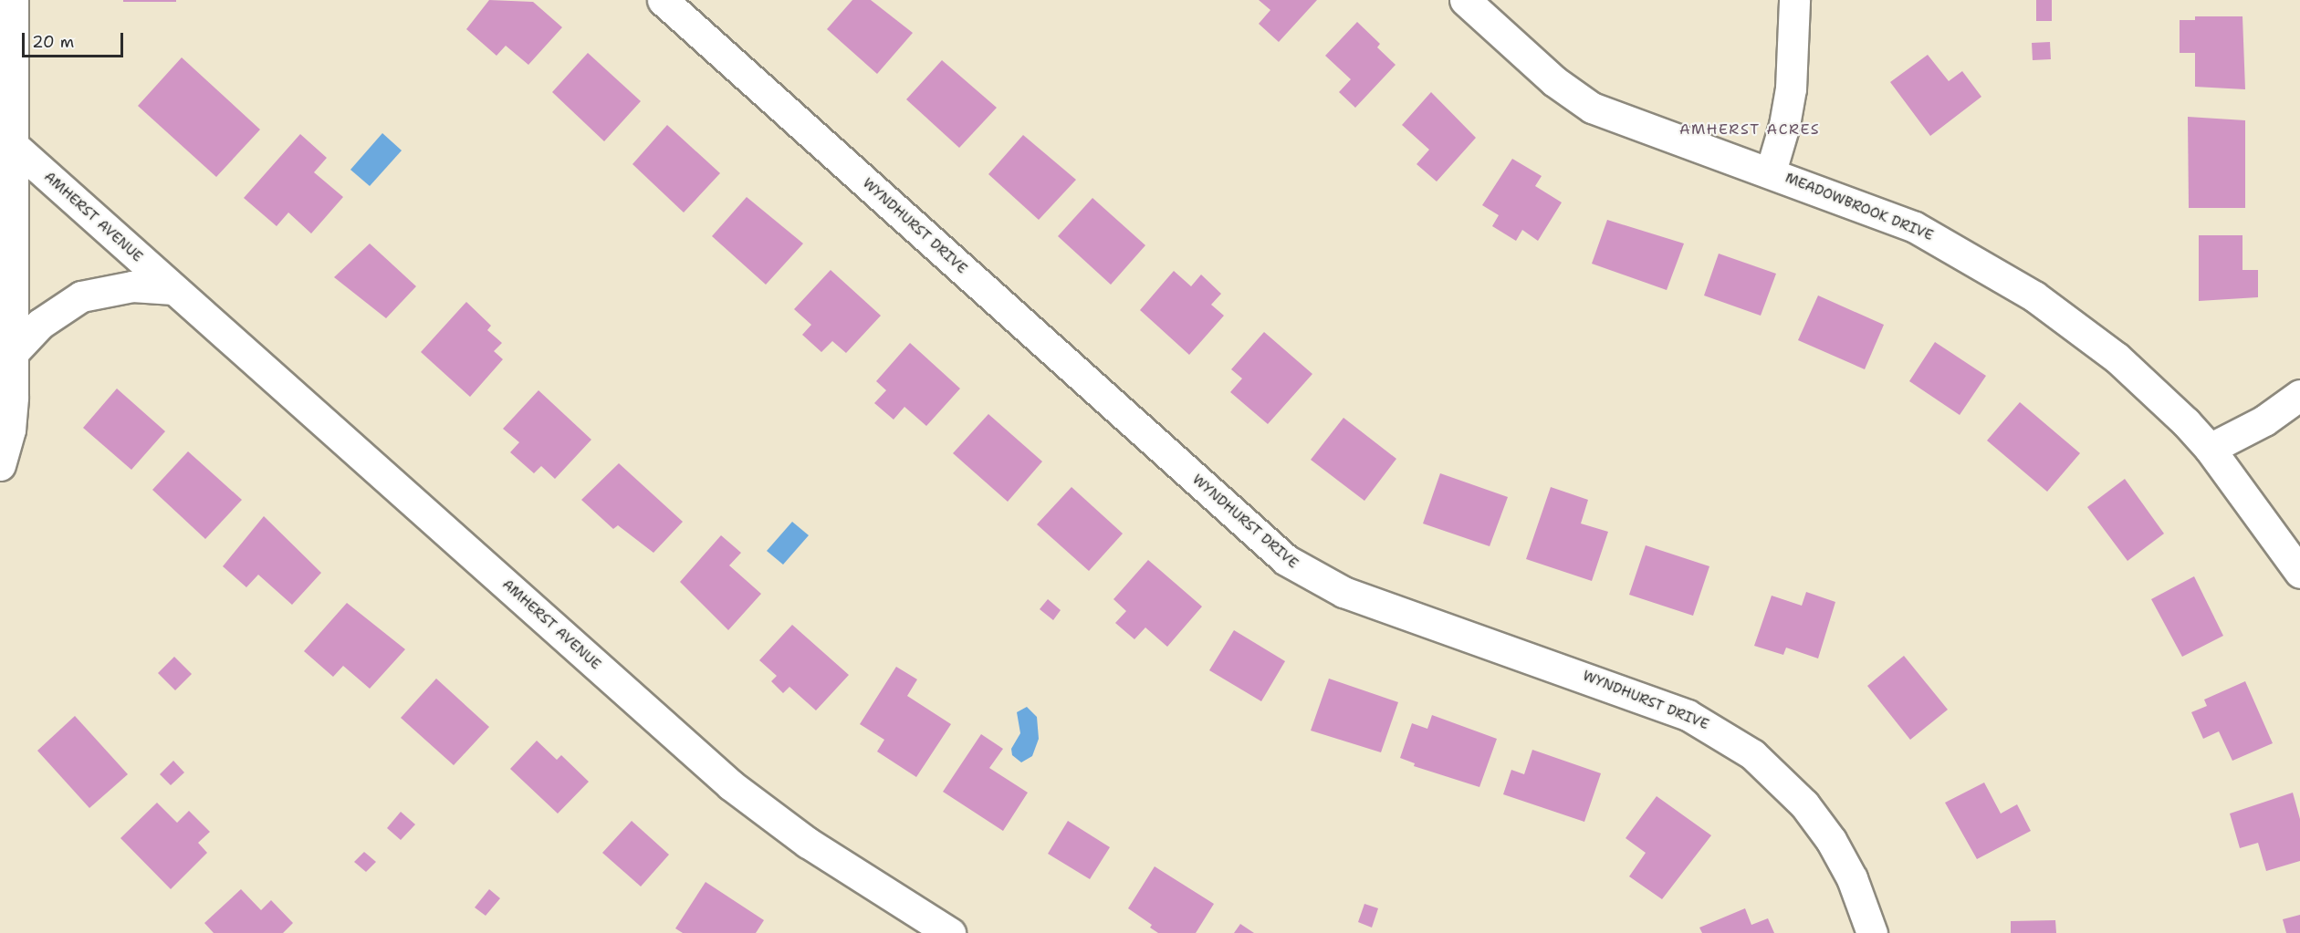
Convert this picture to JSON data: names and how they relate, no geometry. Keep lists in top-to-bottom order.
{
  "streets": {
    "street": ["MEADOWBROOK DRIVE", "AMHERST AVENUE", "WYNDHURST DRIVE"]
  },
  "districts": ["AMHERST ACRES"],
  "scale_bar": "20 m"
}
